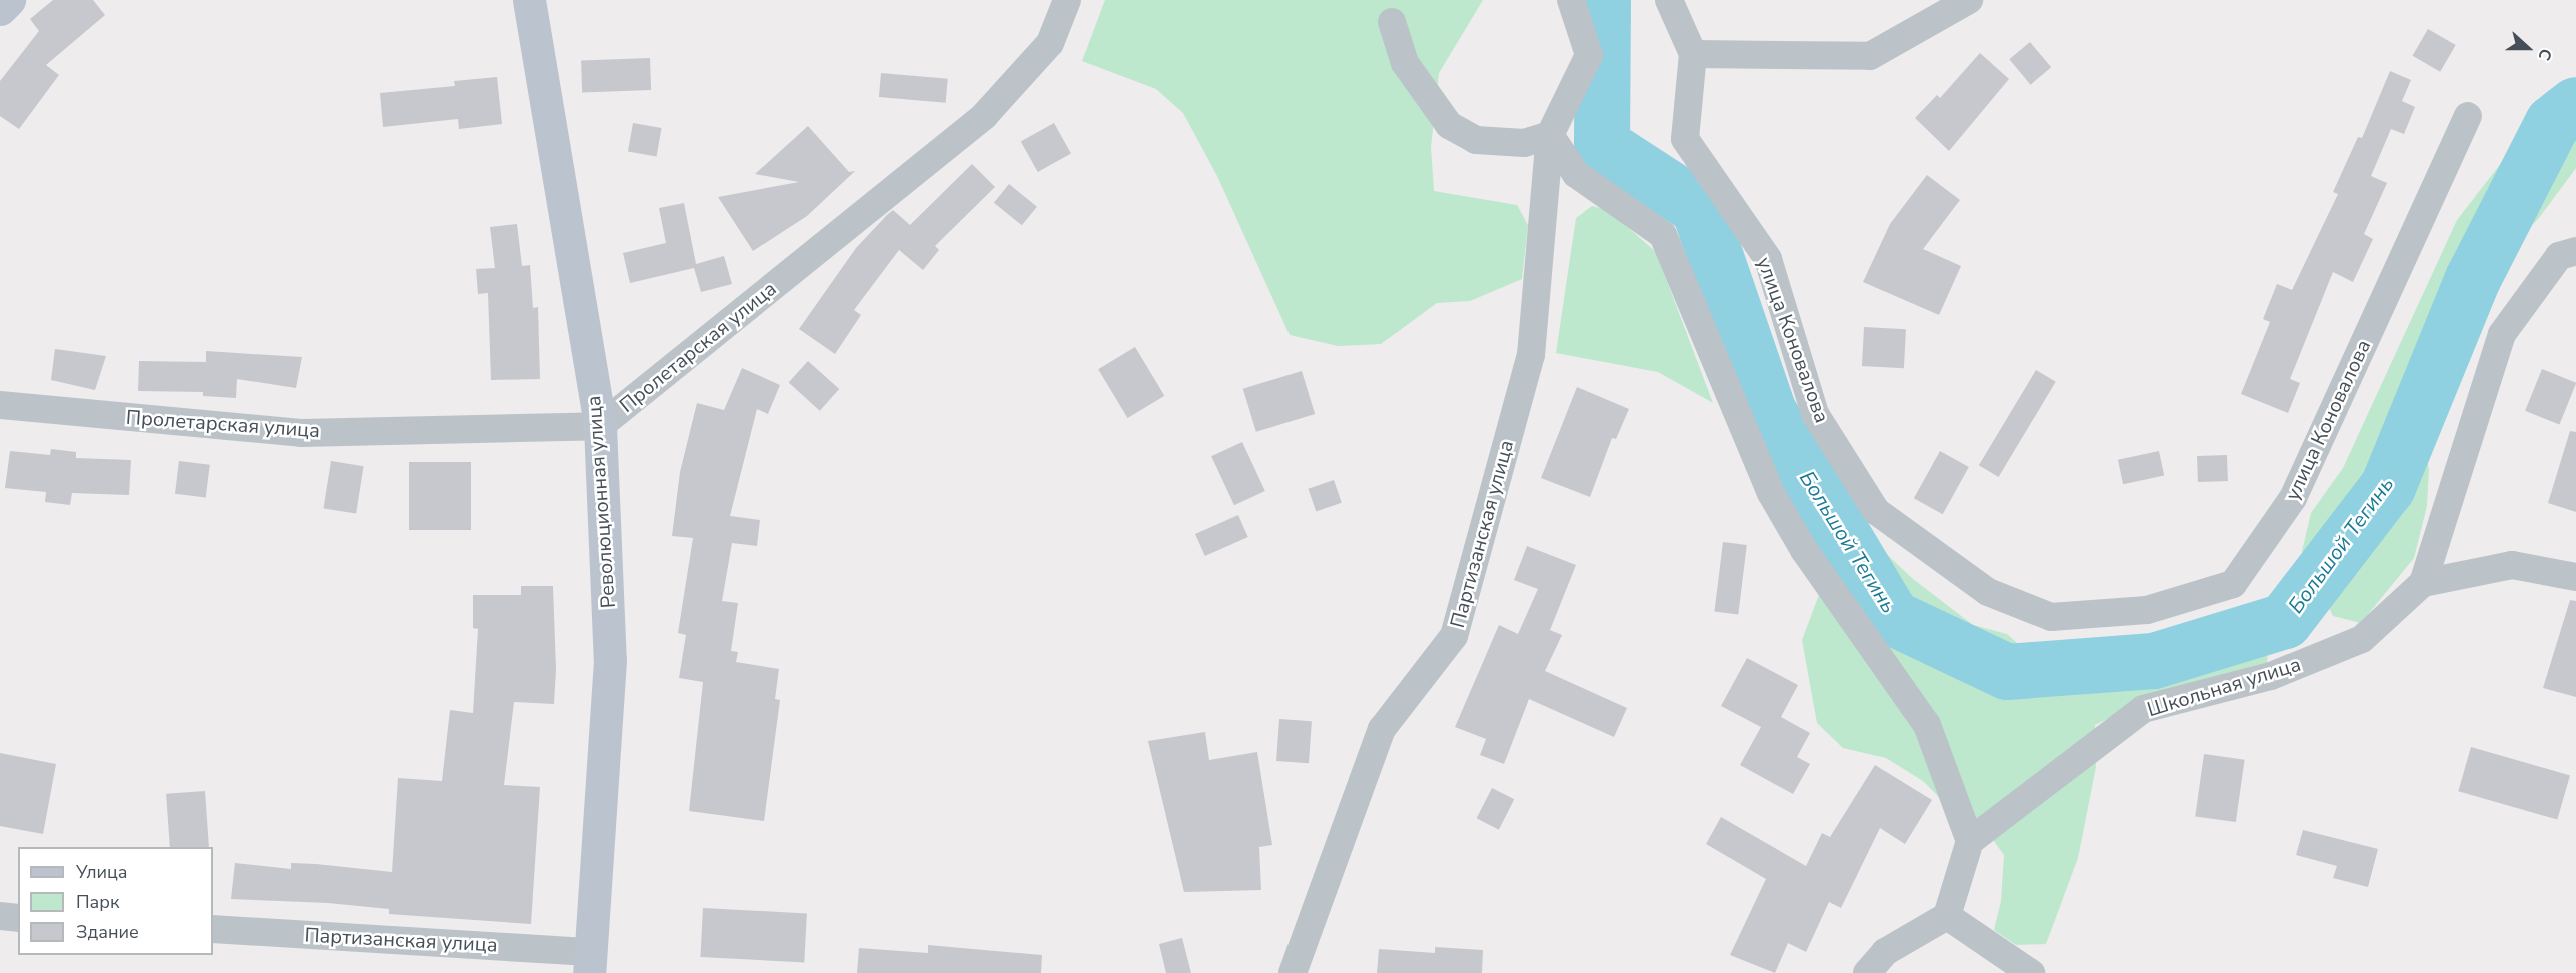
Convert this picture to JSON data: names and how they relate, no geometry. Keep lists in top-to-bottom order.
{
  "streets": {
    "street": [
      "улица Коновалова",
      "Пролетарская улица",
      "Революционная улица",
      "Партизанская улица",
      "Школьная улица"
    ]
  },
  "crossings": [
    ["Пролетарская улица", "Революционная улица"],
    ["Революционная улица", "Партизанская улица"]
  ],
  "water": ["Большой Тегинь"],
  "legend": ["Улица", "Парк", "Здание"],
  "north": "right"
}
